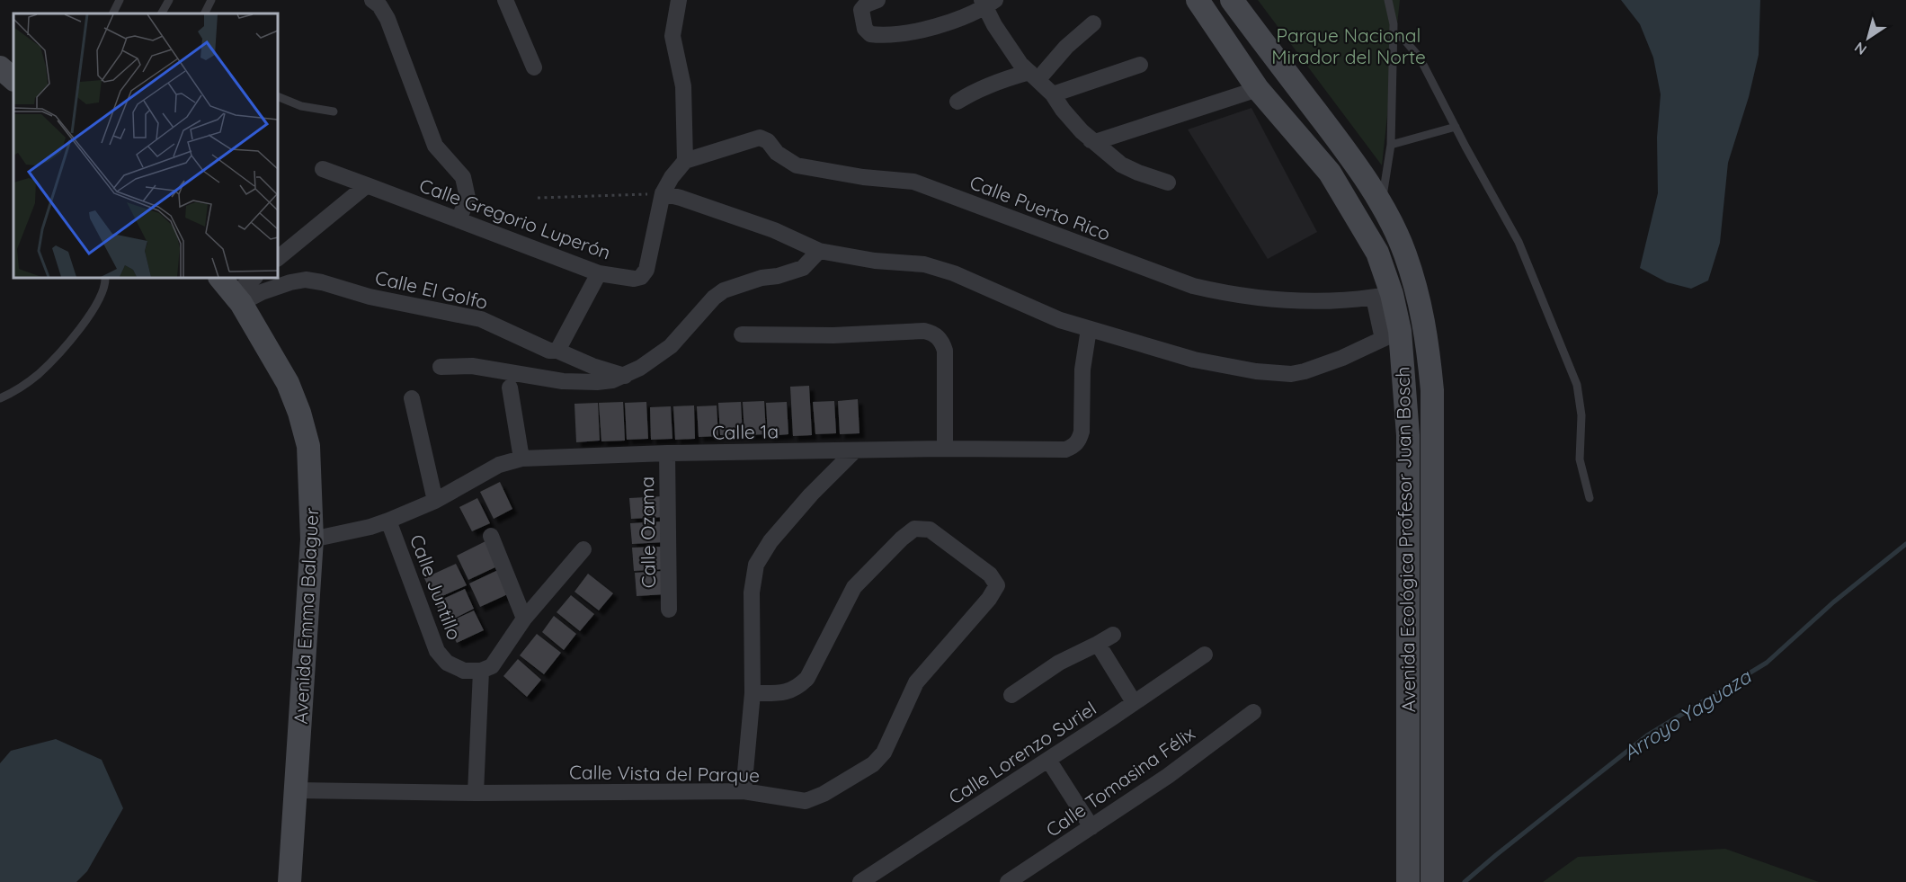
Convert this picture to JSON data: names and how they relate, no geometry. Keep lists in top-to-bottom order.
{
  "streets": {
    "street": [
      "Calle Puerto Rico",
      "Calle Gregorio Luperón",
      "Calle El Golfo",
      "Calle 1a",
      "Calle Ozama",
      "Avenida Ecológica Profesor Juan Bosch",
      "Calle Juntillo",
      "Avenida Emma Balaguer",
      "Calle Lorenzo Suriel",
      "Calle Vista del Parque",
      "Calle Tomasina Félix"
    ]
  },
  "crossings": [
    ["Calle Puerto Rico", "Calle Gregorio Luperón"],
    ["Calle Puerto Rico", "Avenida Ecológica Profesor Juan Bosch"],
    ["Calle El Golfo", "Avenida Emma Balaguer"],
    ["Calle 1a", "Calle Ozama"],
    ["Calle 1a", "Calle Juntillo"],
    ["Calle 1a", "Avenida Emma Balaguer"],
    ["Avenida Emma Balaguer", "Calle Vista del Parque"]
  ],
  "water": ["Arroyo Yaguaza"],
  "parks": ["Parque Nacional Mirador del Norte"],
  "north": "bottom left"
}
